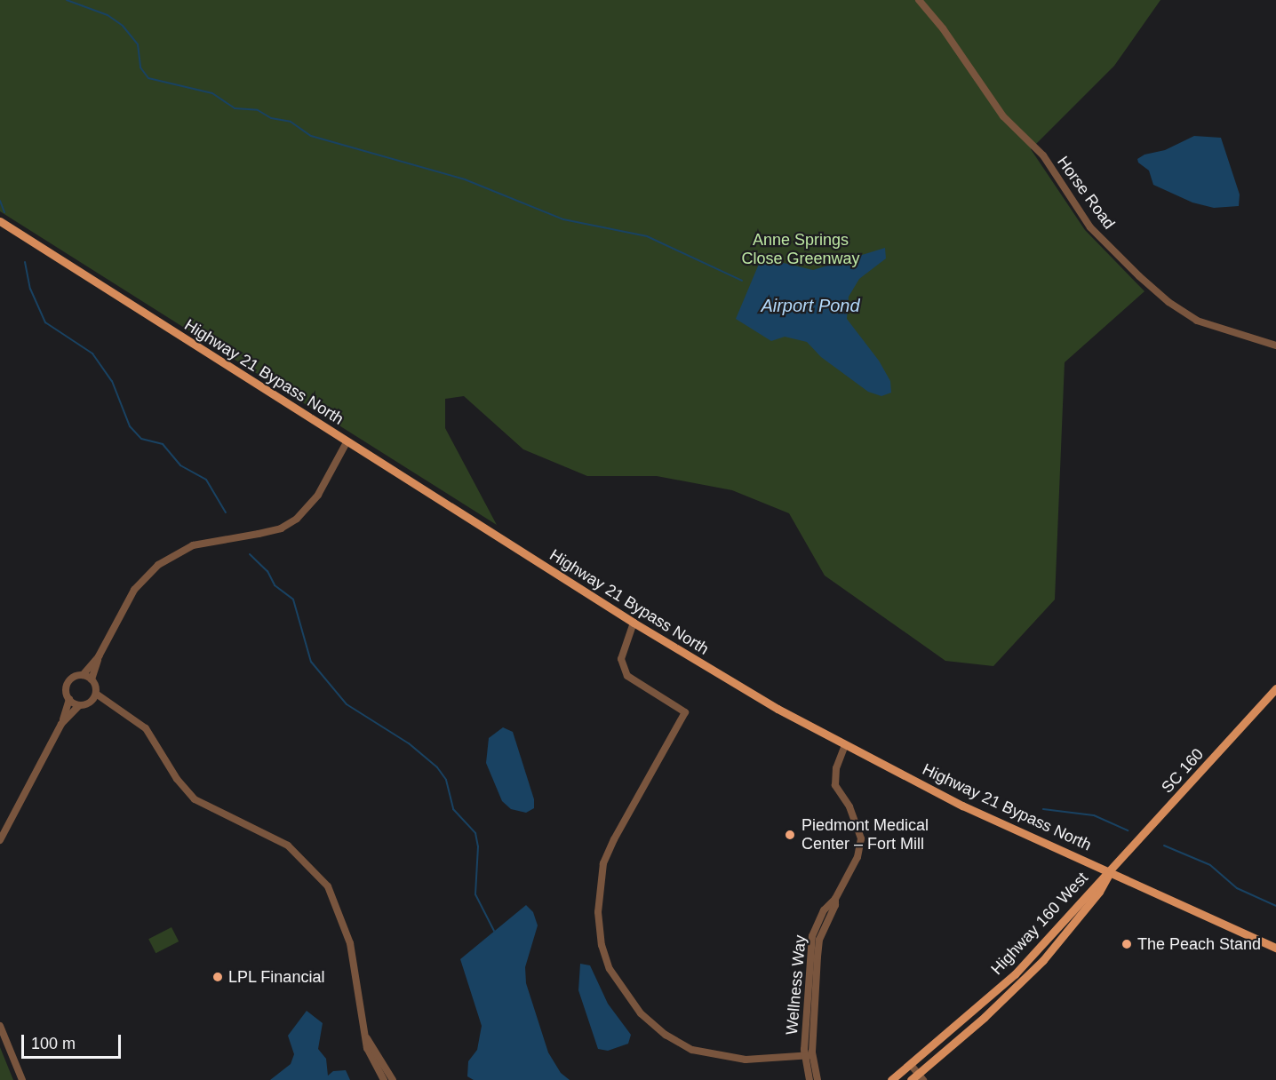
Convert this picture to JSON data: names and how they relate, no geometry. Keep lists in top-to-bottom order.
{
  "streets": {
    "main road": ["Highway 21 Bypass North", "SC 160", "Highway 160 West"],
    "street": ["Horse Road", "Wellness Way"]
  },
  "crossings": [
    ["Highway 21 Bypass North", "SC 160"],
    ["Highway 21 Bypass North", "Highway 160 West"],
    ["Highway 21 Bypass North", "Wellness Way"],
    ["SC 160", "Highway 160 West"]
  ],
  "water": ["Airport Pond"],
  "parks": ["Anne Springs Close Greenway"],
  "places": ["Piedmont Medical Center – Fort Mill", "The Peach Stand", "LPL Financial"],
  "scale_bar": "100 m"
}
